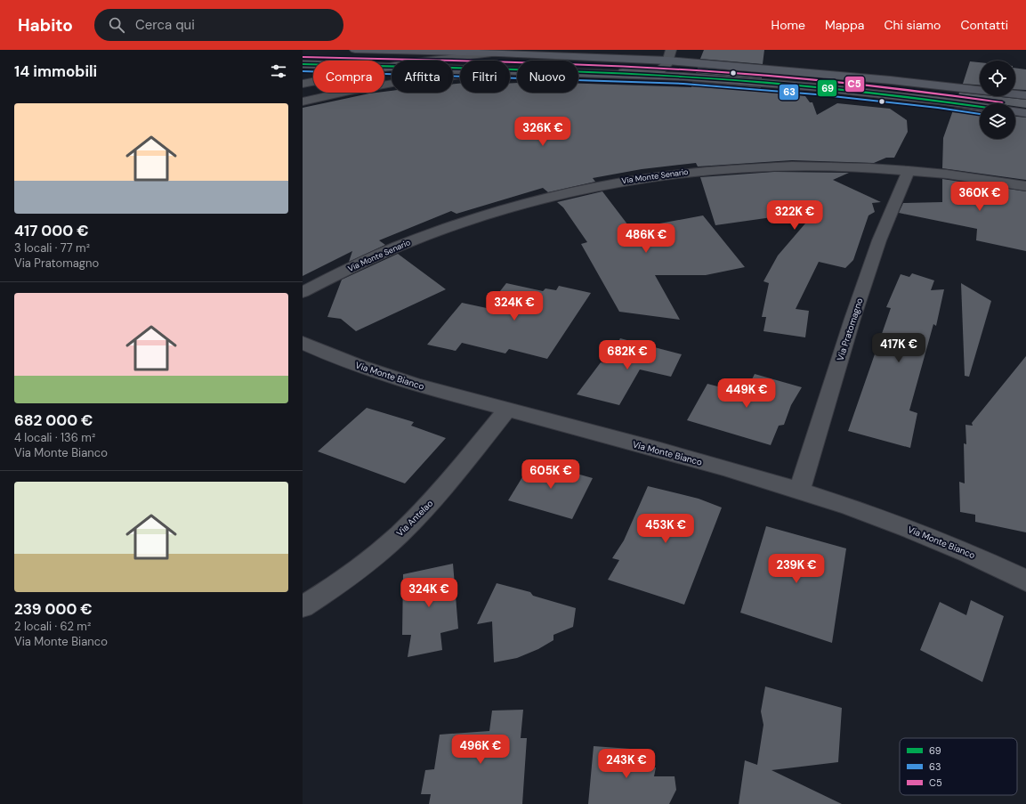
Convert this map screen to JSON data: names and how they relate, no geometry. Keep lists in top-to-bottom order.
{
  "streets": {
    "street": [
      "Via Monte Senario",
      "Via Pratomagno",
      "Via Monte Bianco",
      "Via Antelao"
    ]
  },
  "crossings": [
    ["Via Monte Senario", "Via Pratomagno"],
    ["Via Pratomagno", "Via Monte Bianco"],
    ["Via Monte Bianco", "Via Antelao"]
  ],
  "lines": ["transit line C5", "transit line 69", "transit line 63"],
  "legend": ["69", "63", "C5"],
  "page": {
    "header": "Habito",
    "search": "Cerca qui",
    "nav": [
      "Home",
      "Mappa",
      "Chi siamo",
      "Contatti"
    ],
    "heading": "14 immobili",
    "chip": [
      "Compra",
      "Affitta",
      "Filtri",
      "Nuovo"
    ],
    "list": [
      {
        "name": "417 000 €",
        "note": "3 locali · 77 m² · Via Pratomagno"
      },
      {
        "name": "682 000 €",
        "note": "4 locali · 136 m² · Via Monte Bianco"
      },
      {
        "name": "239 000 €",
        "note": "2 locali · 62 m² · Via Monte Bianco"
      }
    ],
    "price": [
      "326K €",
      "360K €",
      "322K €",
      "486K €",
      "324K €",
      "417K €",
      "682K €",
      "449K €",
      "605K €",
      "453K €",
      "239K €",
      "324K €",
      "496K €",
      "243K €"
    ]
  }
}
